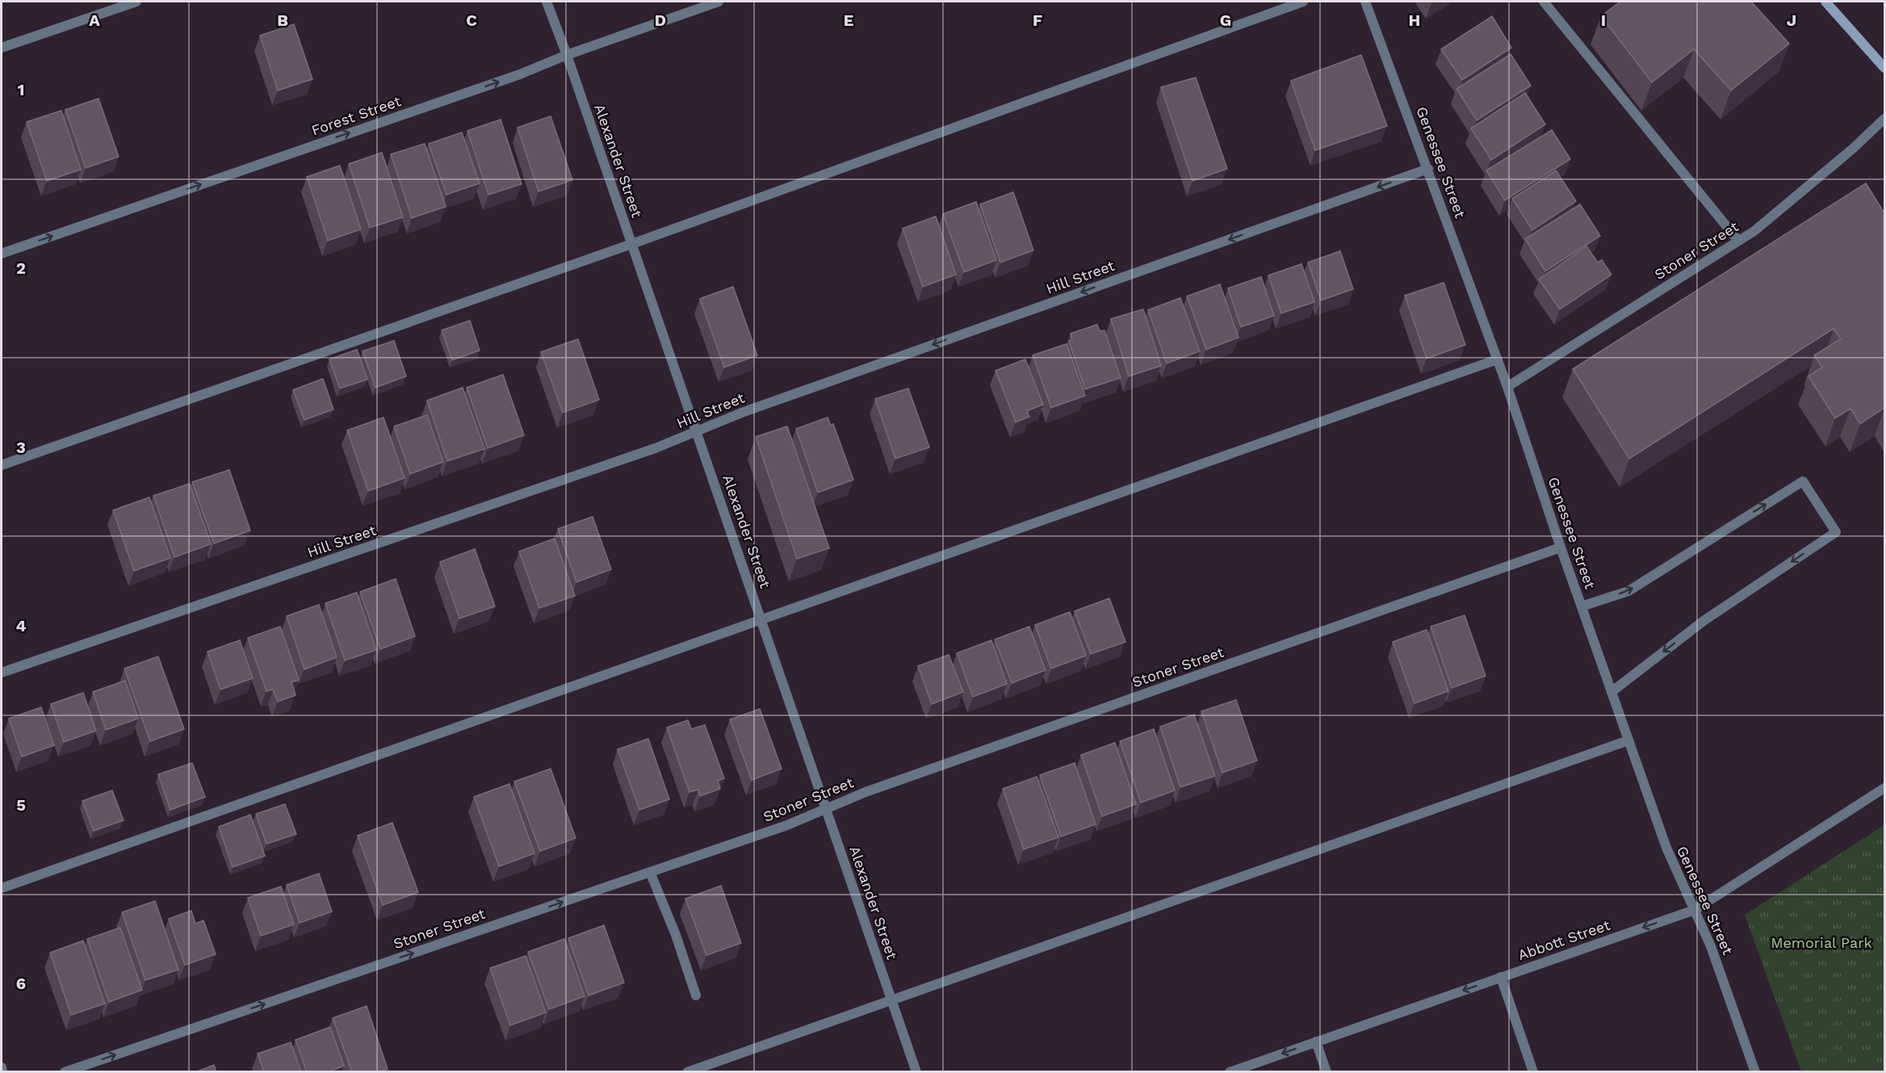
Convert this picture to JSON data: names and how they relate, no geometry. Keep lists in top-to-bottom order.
{
  "streets": {
    "street": [
      "Forest Street",
      "Alexander Street",
      "Genessee Street",
      "Stoner Street",
      "Hill Street",
      "Abbott Street"
    ]
  },
  "crossings": [
    ["Forest Street", "Alexander Street"],
    ["Alexander Street", "Stoner Street"],
    ["Alexander Street", "Hill Street"],
    ["Genessee Street", "Stoner Street"],
    ["Genessee Street", "Hill Street"],
    ["Genessee Street", "Abbott Street"]
  ],
  "one_way": ["Forest Street", "Hill Street", "Abbott Street"],
  "parks": ["Memorial Park"],
  "grid": {
    "columns": [
      "A",
      "B",
      "C",
      "D",
      "E",
      "F",
      "G",
      "H",
      "I",
      "J"
    ],
    "rows": [
      "1",
      "2",
      "3",
      "4",
      "5",
      "6"
    ]
  }
}
